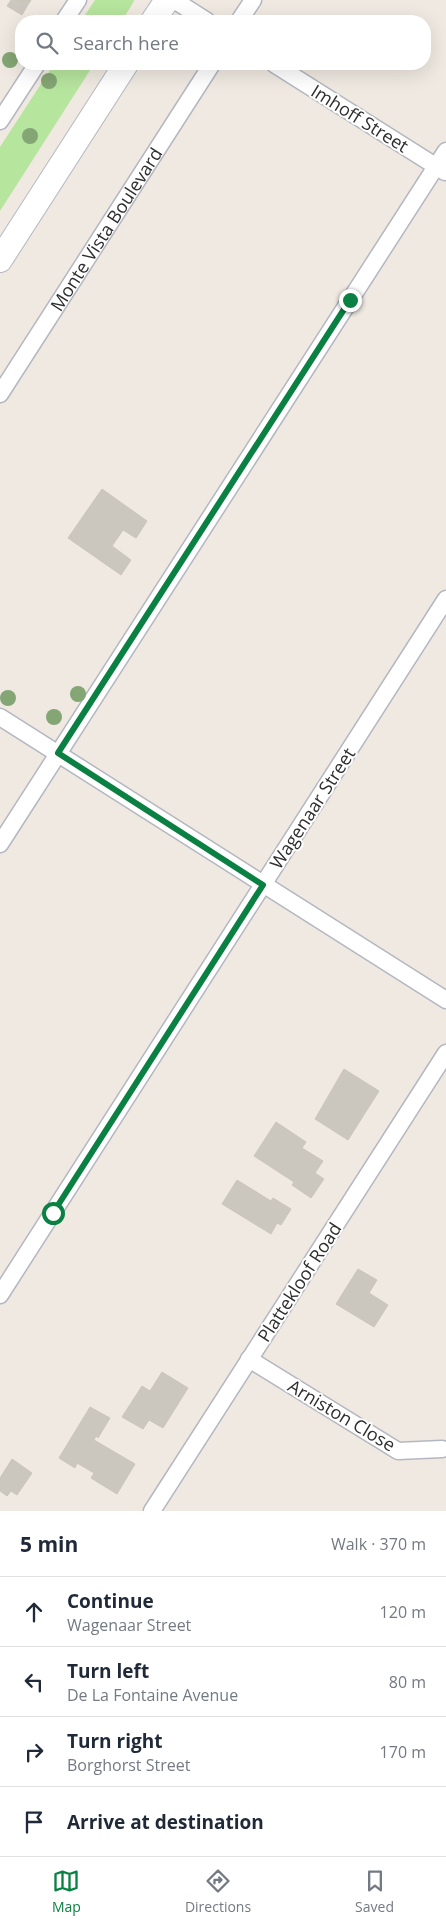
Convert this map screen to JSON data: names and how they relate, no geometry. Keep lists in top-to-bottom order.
{
  "streets": {
    "street": [
      "Imhoff Street",
      "Monte Vista Boulevard",
      "Wagenaar Street",
      "Plattekloof Road",
      "Arniston Close"
    ]
  },
  "crossings": [
    ["Plattekloof Road", "Arniston Close"]
  ],
  "page": {
    "search": "Search here",
    "heading": ["5 min", "Walk · 370 m"],
    "list": [
      ["Continue", "Wagenaar Street", "120 m"],
      ["Turn left", "De La Fontaine Avenue", "80 m"],
      ["Turn right", "Borghorst Street", "170 m"],
      "Arrive at destination"
    ],
    "nav": ["Map", "Directions", "Saved"]
  }
}
